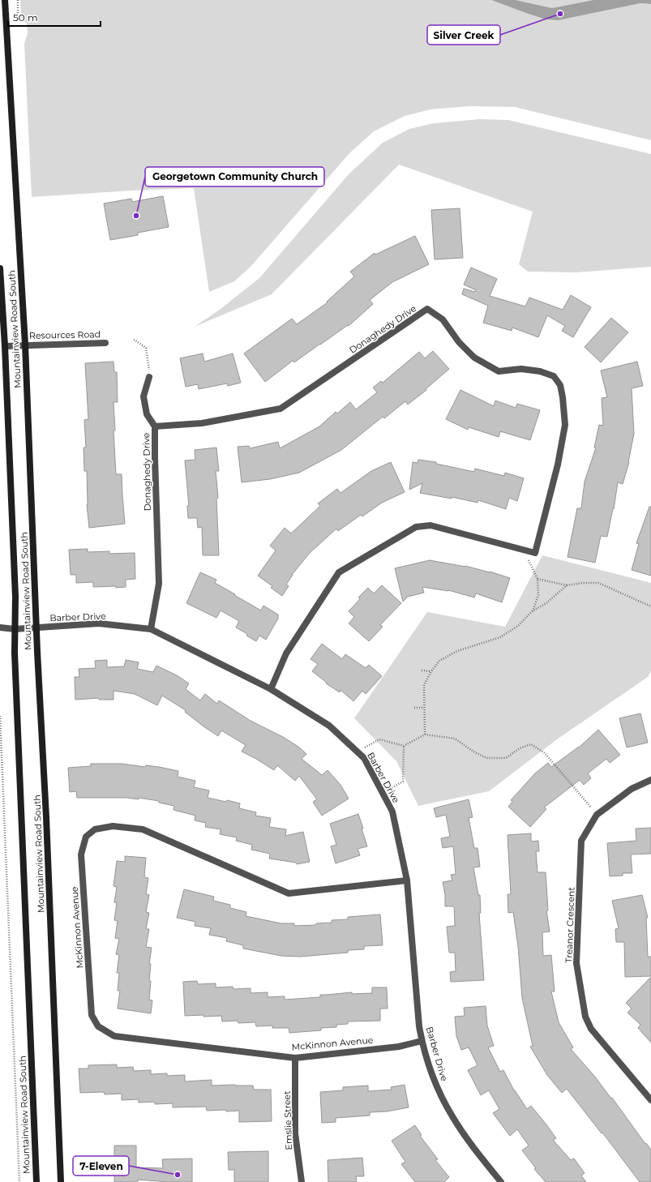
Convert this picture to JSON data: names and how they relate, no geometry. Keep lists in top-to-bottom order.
{
  "streets": {
    "main road": ["Mountainview Road South"],
    "street": [
      "Donaghedy Drive",
      "Resources Road",
      "Barber Drive",
      "Treanor Crescent",
      "McKinnon Avenue",
      "Emslie Street"
    ]
  },
  "crossings": [
    ["Mountainview Road South", "Resources Road"],
    ["Mountainview Road South", "Barber Drive"],
    ["Donaghedy Drive", "Barber Drive"],
    ["Barber Drive", "McKinnon Avenue"],
    ["McKinnon Avenue", "Emslie Street"]
  ],
  "places": ["Silver Creek", "Georgetown Community Church", "7-Eleven"],
  "scale_bar": "50 m"
}
